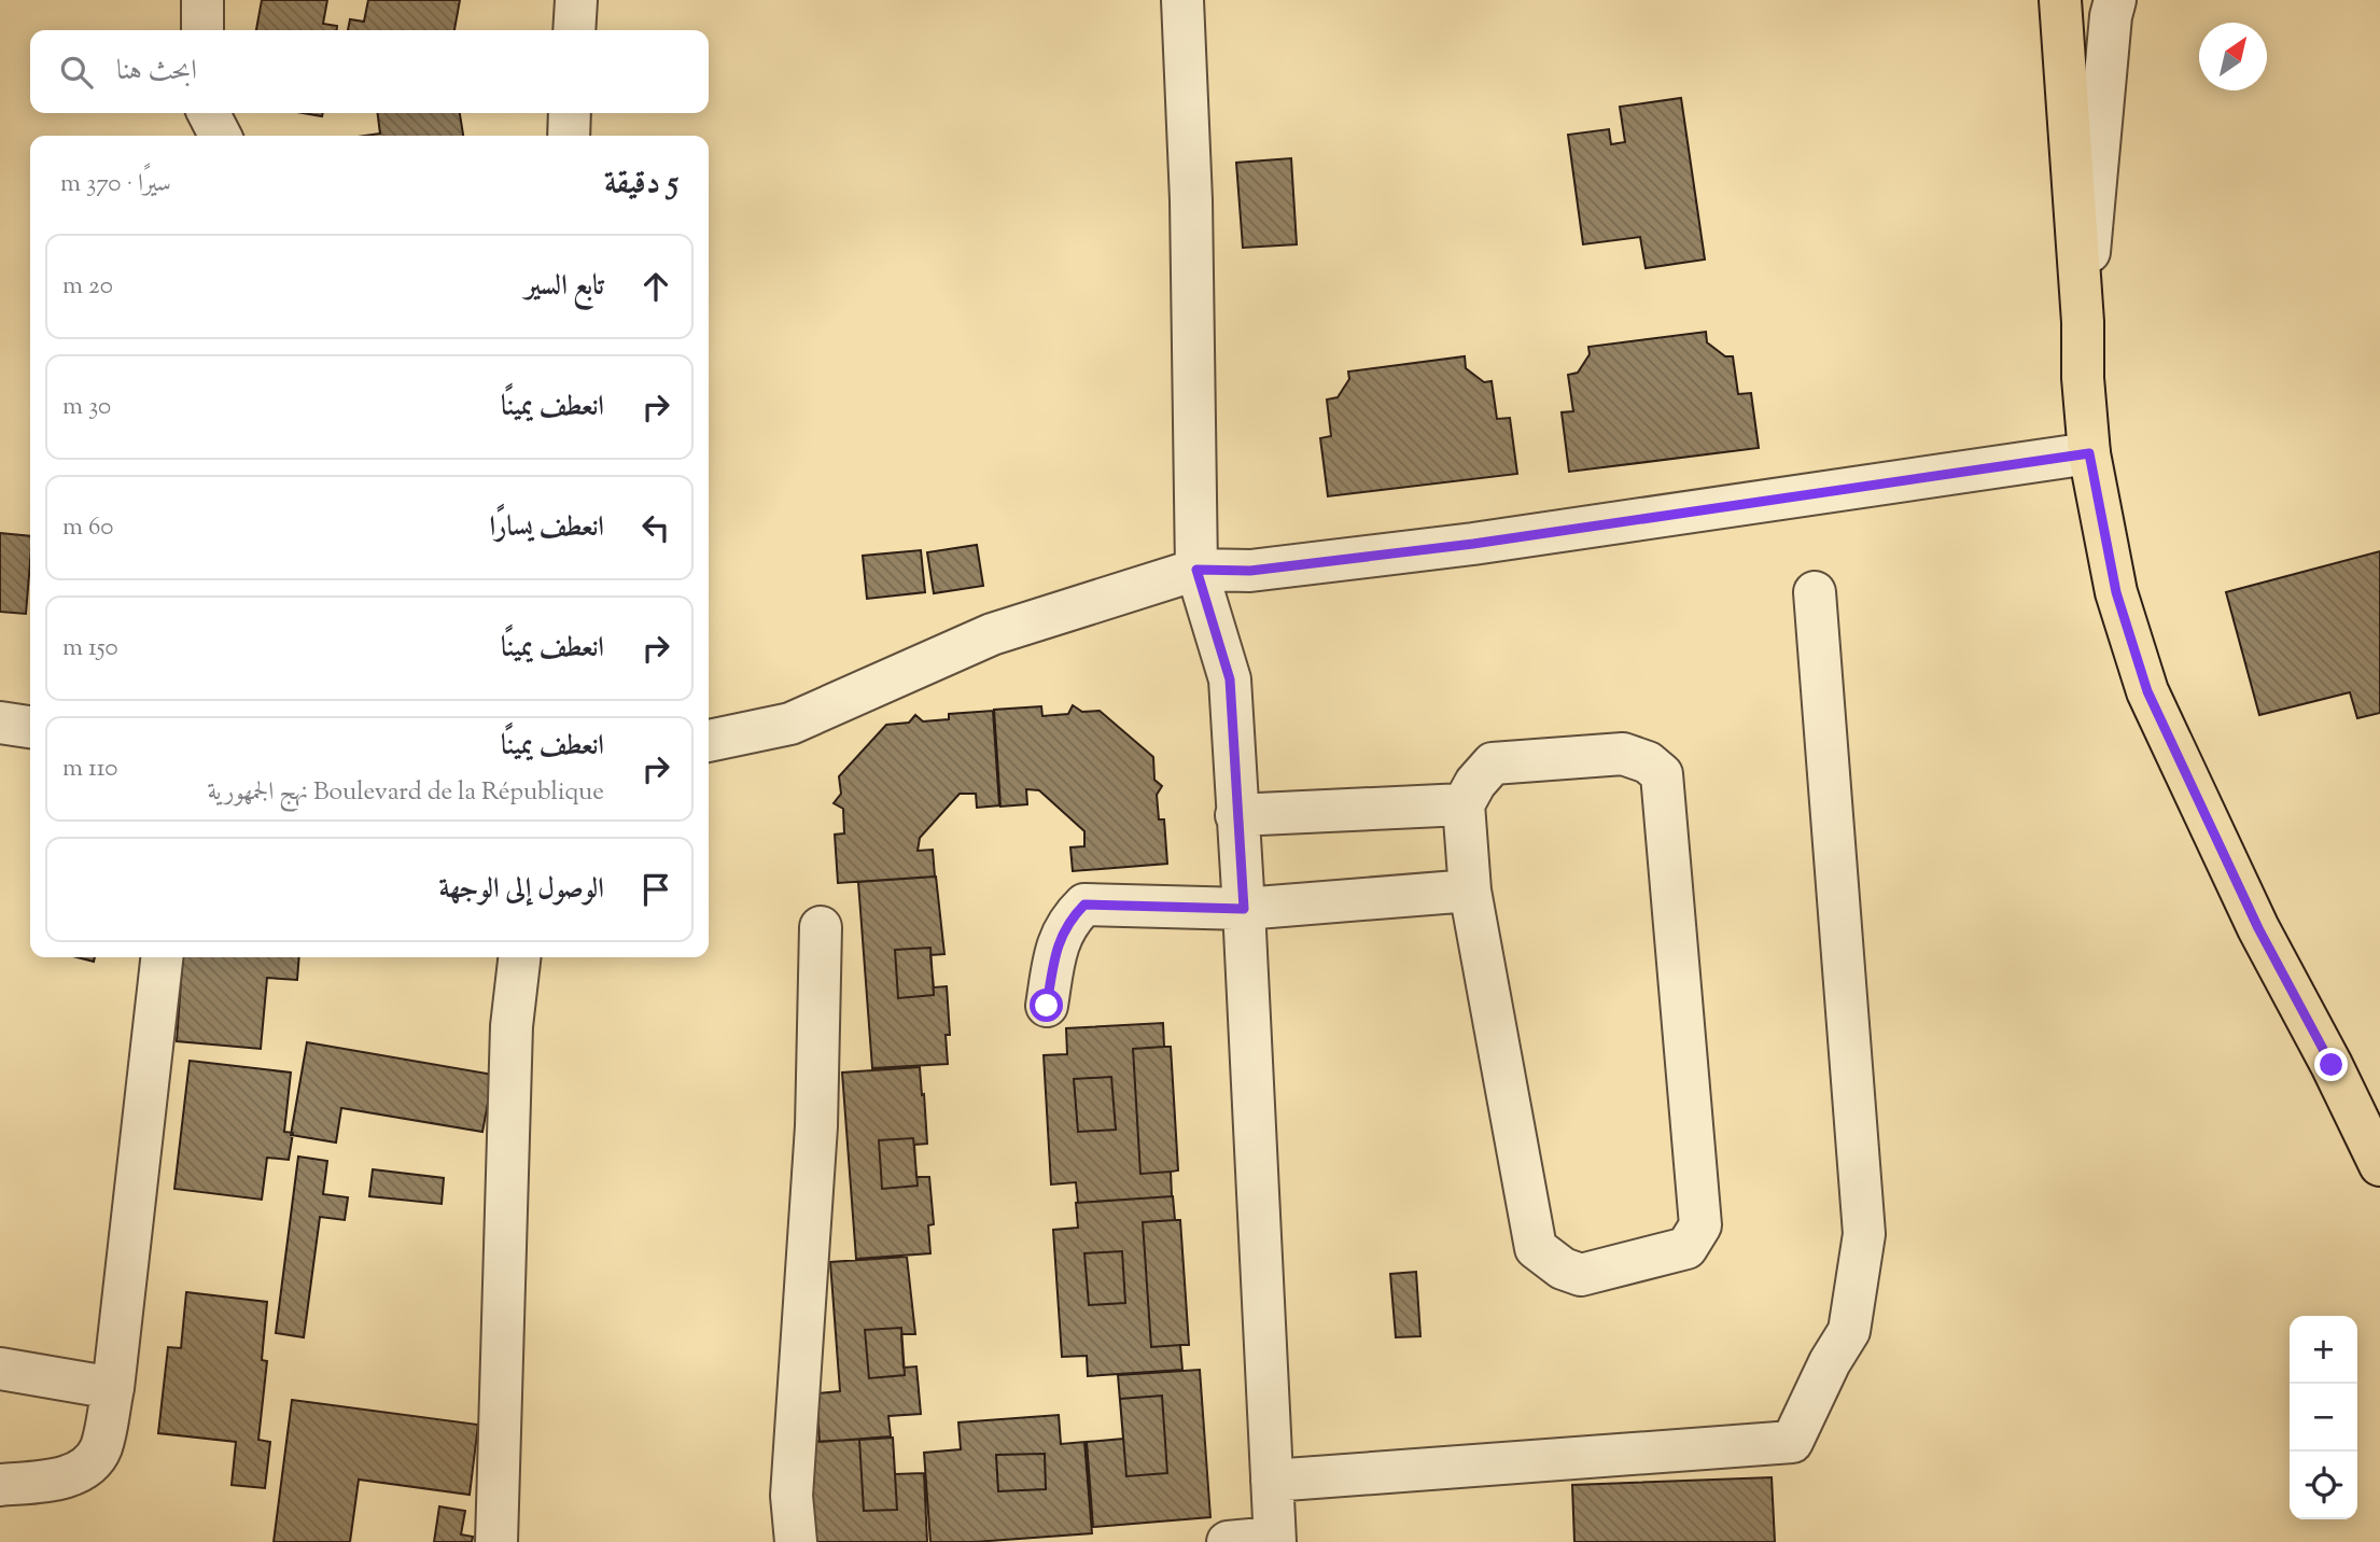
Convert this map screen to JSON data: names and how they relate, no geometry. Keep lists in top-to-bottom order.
{
  "north": "top right",
  "page": {
    "search": "ابحث هنا",
    "heading": ["5 دقيقة", "سيرًا · 370 m"],
    "list": [
      ["تابع السير", "20 m"],
      ["انعطف يمينًا", "30 m"],
      ["انعطف يسارًا", "60 m"],
      ["انعطف يمينًا", "150 m"],
      ["انعطف يمينًا", "Boulevard de la République نهج الجمهورية", "110 m"],
      "الوصول إلى الوجهة"
    ],
    "map_buttons": ["+", "−"]
  }
}
